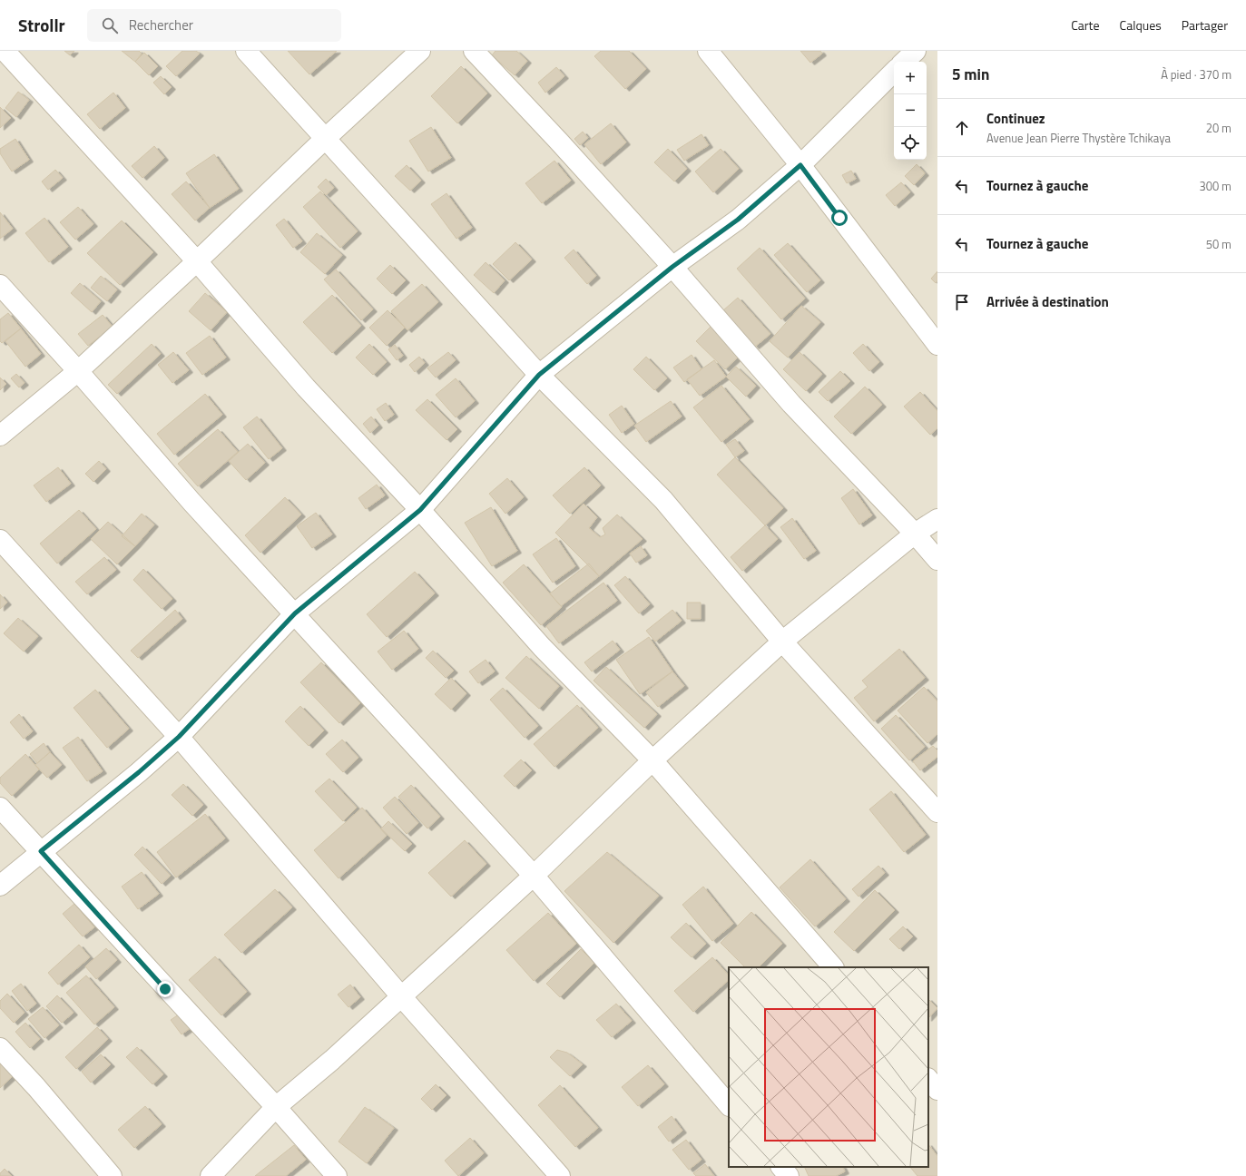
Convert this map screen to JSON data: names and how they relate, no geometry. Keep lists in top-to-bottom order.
{
  "page": {
    "header": "Strollr",
    "search": "Rechercher",
    "nav": ["Carte", "Calques", "Partager"],
    "heading": ["5 min", "À pied · 370 m"],
    "map_buttons": ["+", "−"],
    "list": [
      ["Continuez", "Avenue Jean Pierre Thystère Tchikaya", "20 m"],
      ["Tournez à gauche", "300 m"],
      ["Tournez à gauche", "50 m"],
      "Arrivée à destination"
    ]
  }
}
